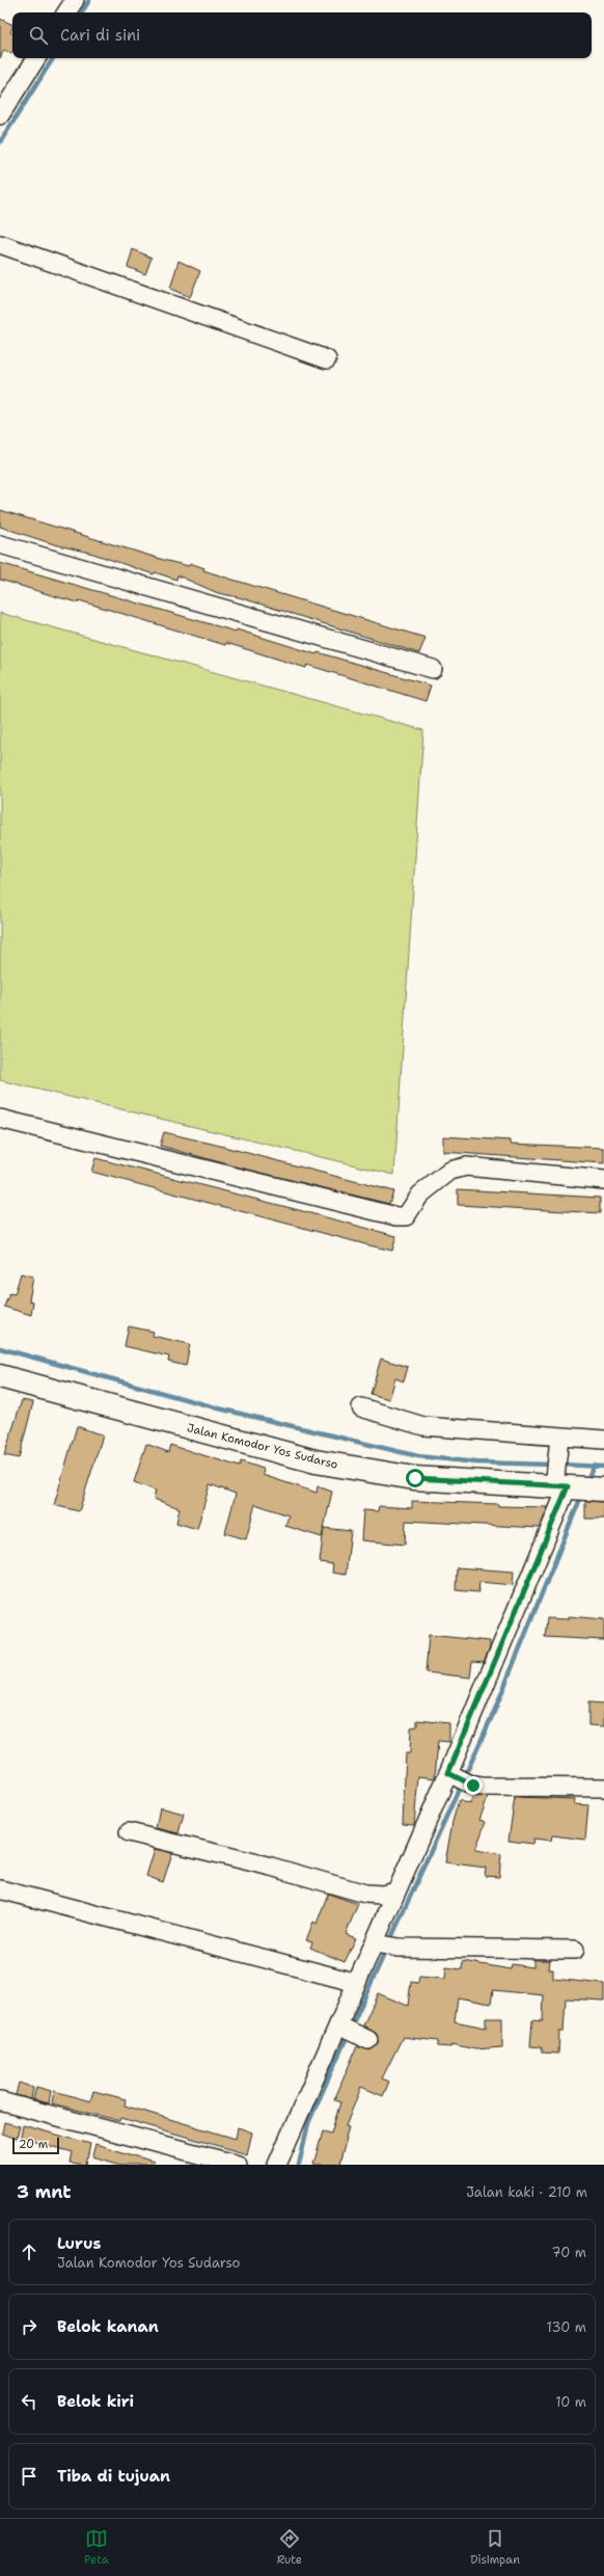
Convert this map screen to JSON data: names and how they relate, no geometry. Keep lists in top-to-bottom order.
{
  "streets": {
    "street": ["Jalan Komodor Yos Sudarso"]
  },
  "scale_bar": "20 m",
  "page": {
    "search": "Cari di sini",
    "scale": "20 m",
    "heading": ["3 mnt", "Jalan kaki · 210 m"],
    "list": [
      ["Lurus", "Jalan Komodor Yos Sudarso", "70 m"],
      ["Belok kanan", "130 m"],
      ["Belok kiri", "10 m"],
      "Tiba di tujuan"
    ],
    "nav": ["Peta", "Rute", "Disimpan"]
  }
}
